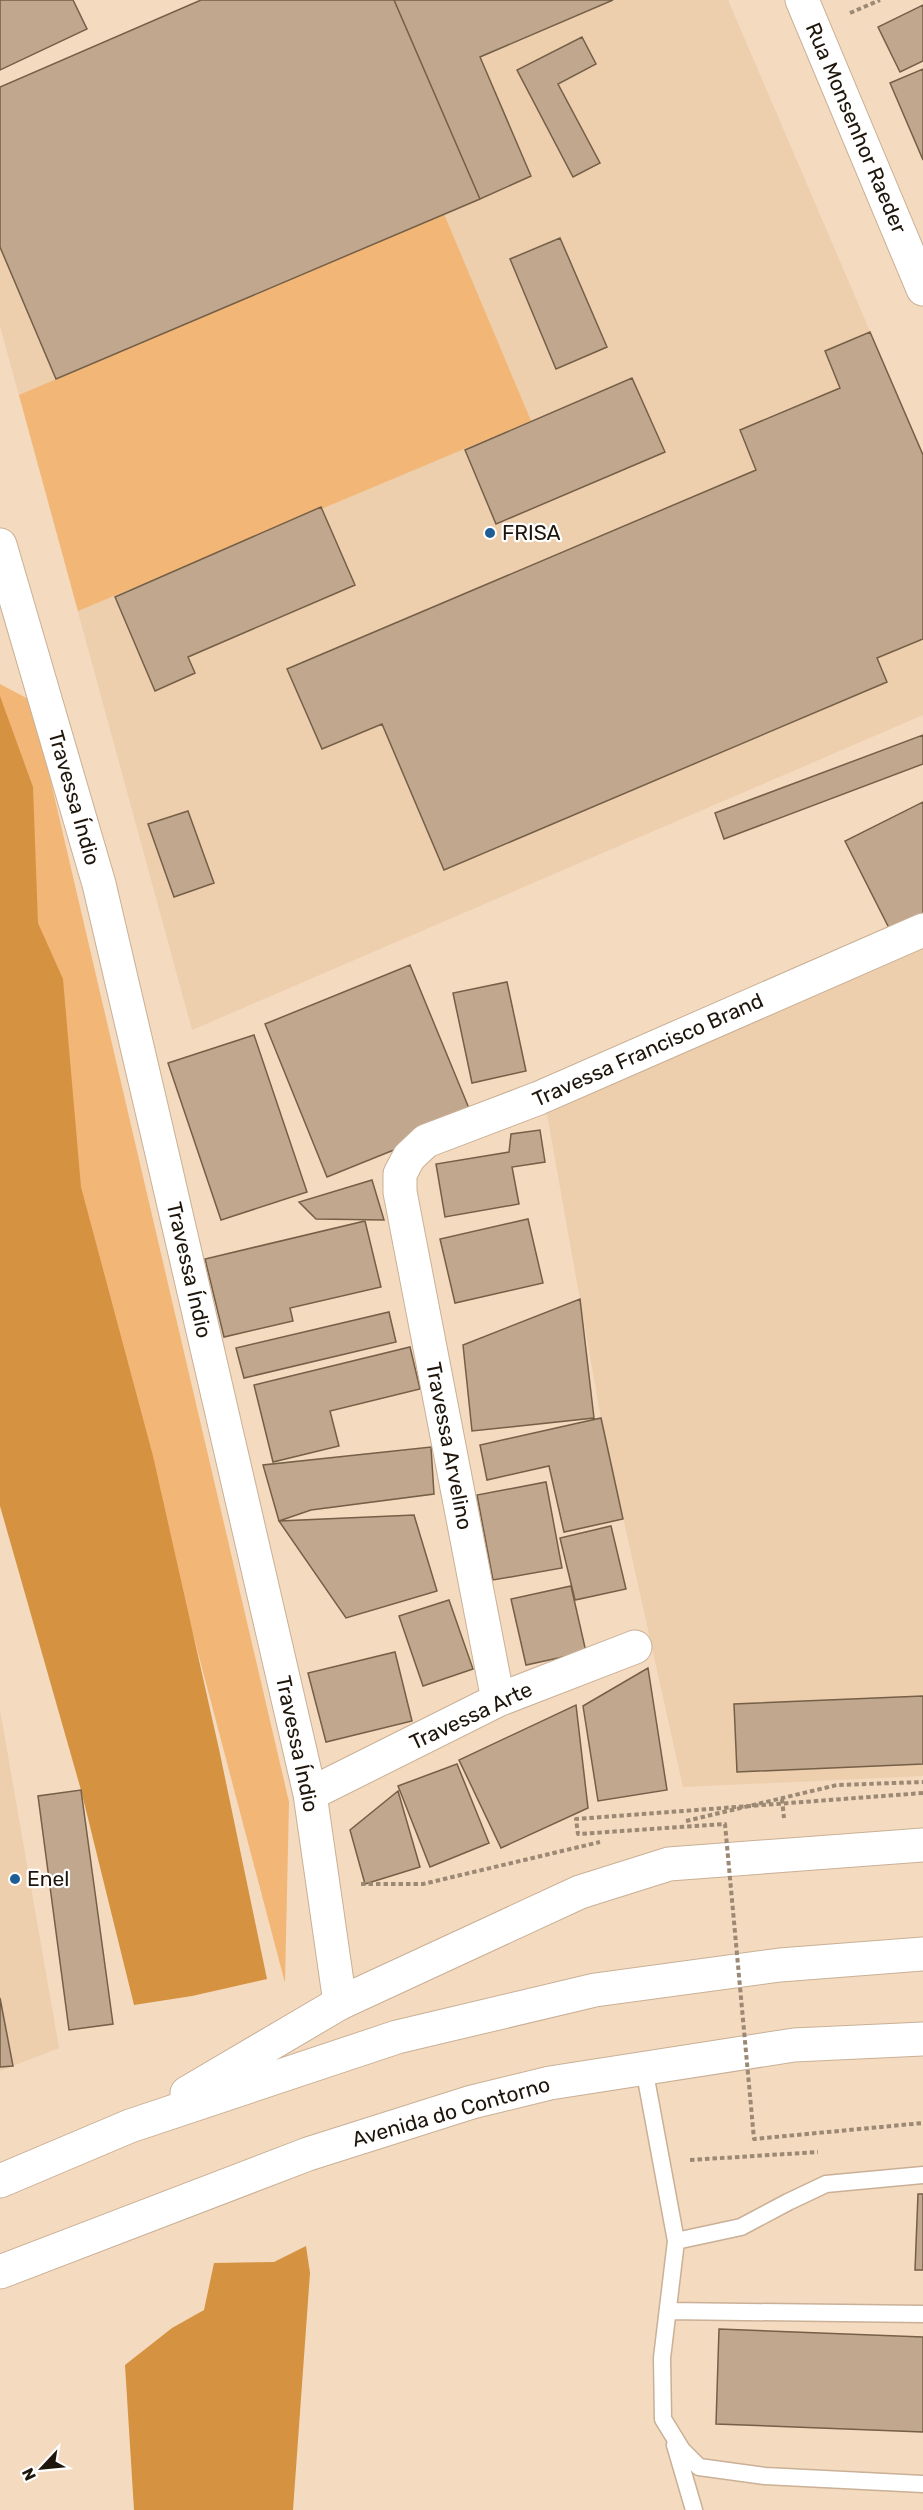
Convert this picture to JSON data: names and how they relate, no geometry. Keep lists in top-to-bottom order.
{
  "streets": {
    "main road": [
      "Rua Monsenhor Raeder",
      "Travessa Índio",
      "Travessa Francisco Brand",
      "Travessa Arvelino",
      "Travessa Arte",
      "Avenida do Contorno"
    ]
  },
  "crossings": [
    ["Travessa Índio", "Travessa Arte"],
    ["Travessa Francisco Brand", "Travessa Arvelino"],
    ["Travessa Arvelino", "Travessa Arte"]
  ],
  "places": ["FRISA", "Enel"],
  "north": "bottom left"
}
